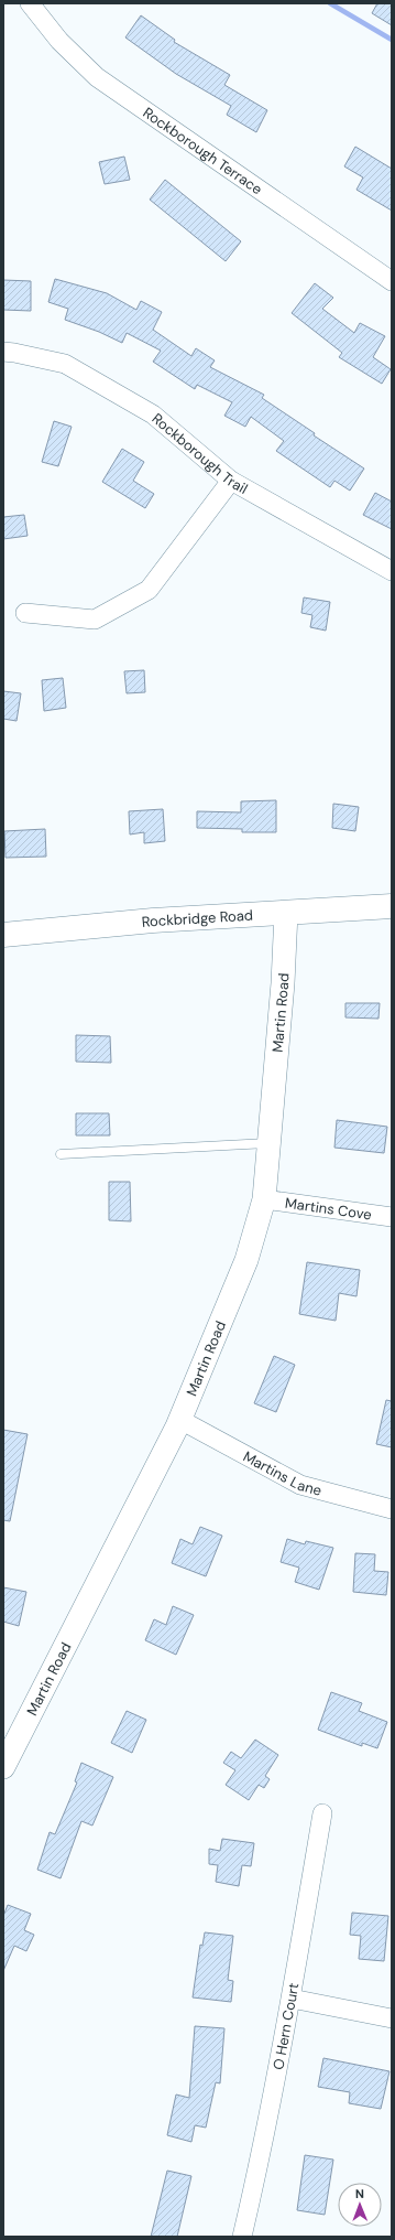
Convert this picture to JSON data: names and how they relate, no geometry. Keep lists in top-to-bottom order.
{
  "streets": {
    "main road": ["Rockbridge Road"],
    "street": [
      "Rockborough Terrace",
      "Rockborough Trail",
      "Martin Road",
      "Martins Cove",
      "Martins Lane",
      "O Hern Court"
    ]
  },
  "crossings": [
    ["Rockbridge Road", "Martin Road"],
    ["Martin Road", "Martins Cove"],
    ["Martin Road", "Martins Lane"]
  ],
  "north": "top"
}
